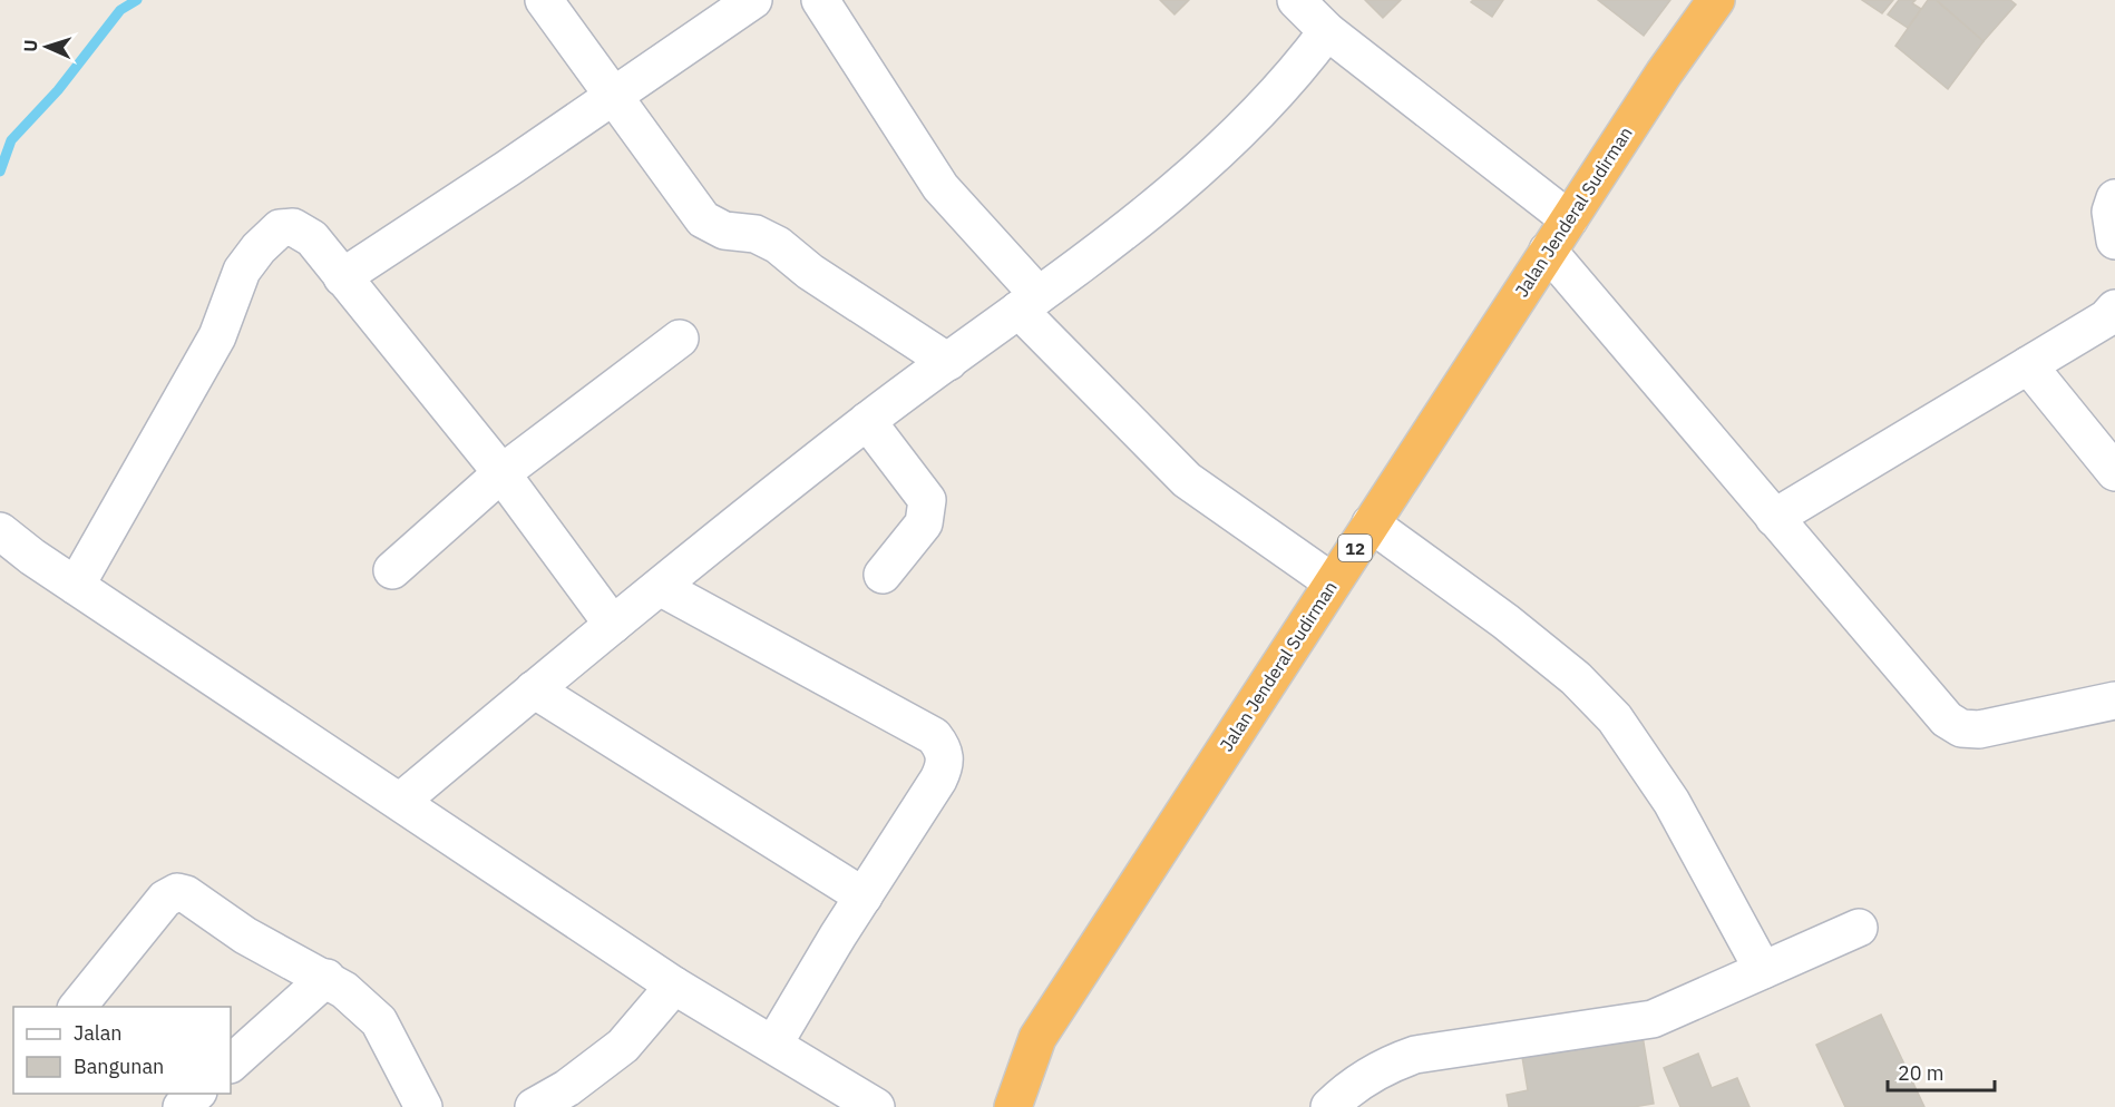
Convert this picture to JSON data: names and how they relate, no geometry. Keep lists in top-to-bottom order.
{
  "streets": {
    "highway": ["Jalan Jenderal Sudirman", "12"]
  },
  "legend": ["Jalan", "Bangunan"],
  "scale_bar": "20 m",
  "north": "left"
}
